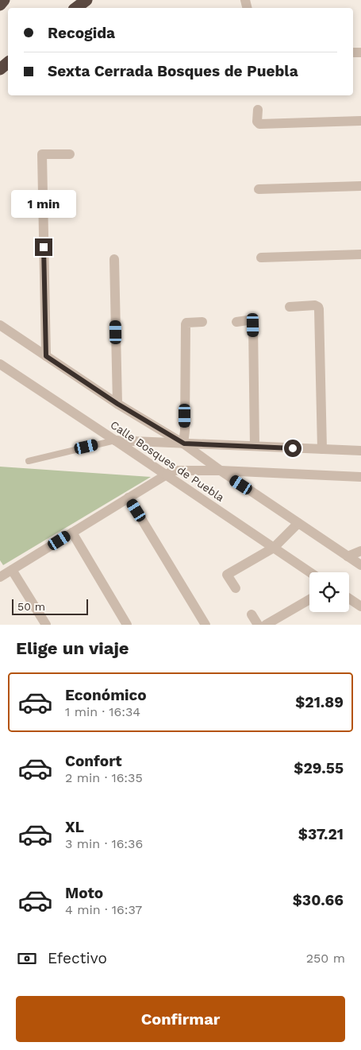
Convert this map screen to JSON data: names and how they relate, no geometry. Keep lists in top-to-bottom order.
{
  "streets": {
    "street": ["Calle Bosques de Puebla"]
  },
  "scale_bar": "50 m",
  "page": {
    "banner": ["Recogida", "Sexta Cerrada Bosques de Puebla"],
    "bubble": "1 min",
    "scale": "50 m",
    "heading": "Elige un viaje",
    "list": [
      {
        "name": "Económico",
        "note": "1 min · 16:34",
        "value": "$21.89"
      },
      {
        "name": "Confort",
        "note": "2 min · 16:35",
        "value": "$29.55"
      },
      {
        "name": "XL",
        "note": "3 min · 16:36",
        "value": "$37.21"
      },
      {
        "name": "Moto",
        "note": "4 min · 16:37",
        "value": "$30.66"
      }
    ],
    "pay": ["Efectivo", "250 m"],
    "buttons": "Confirmar"
  }
}
